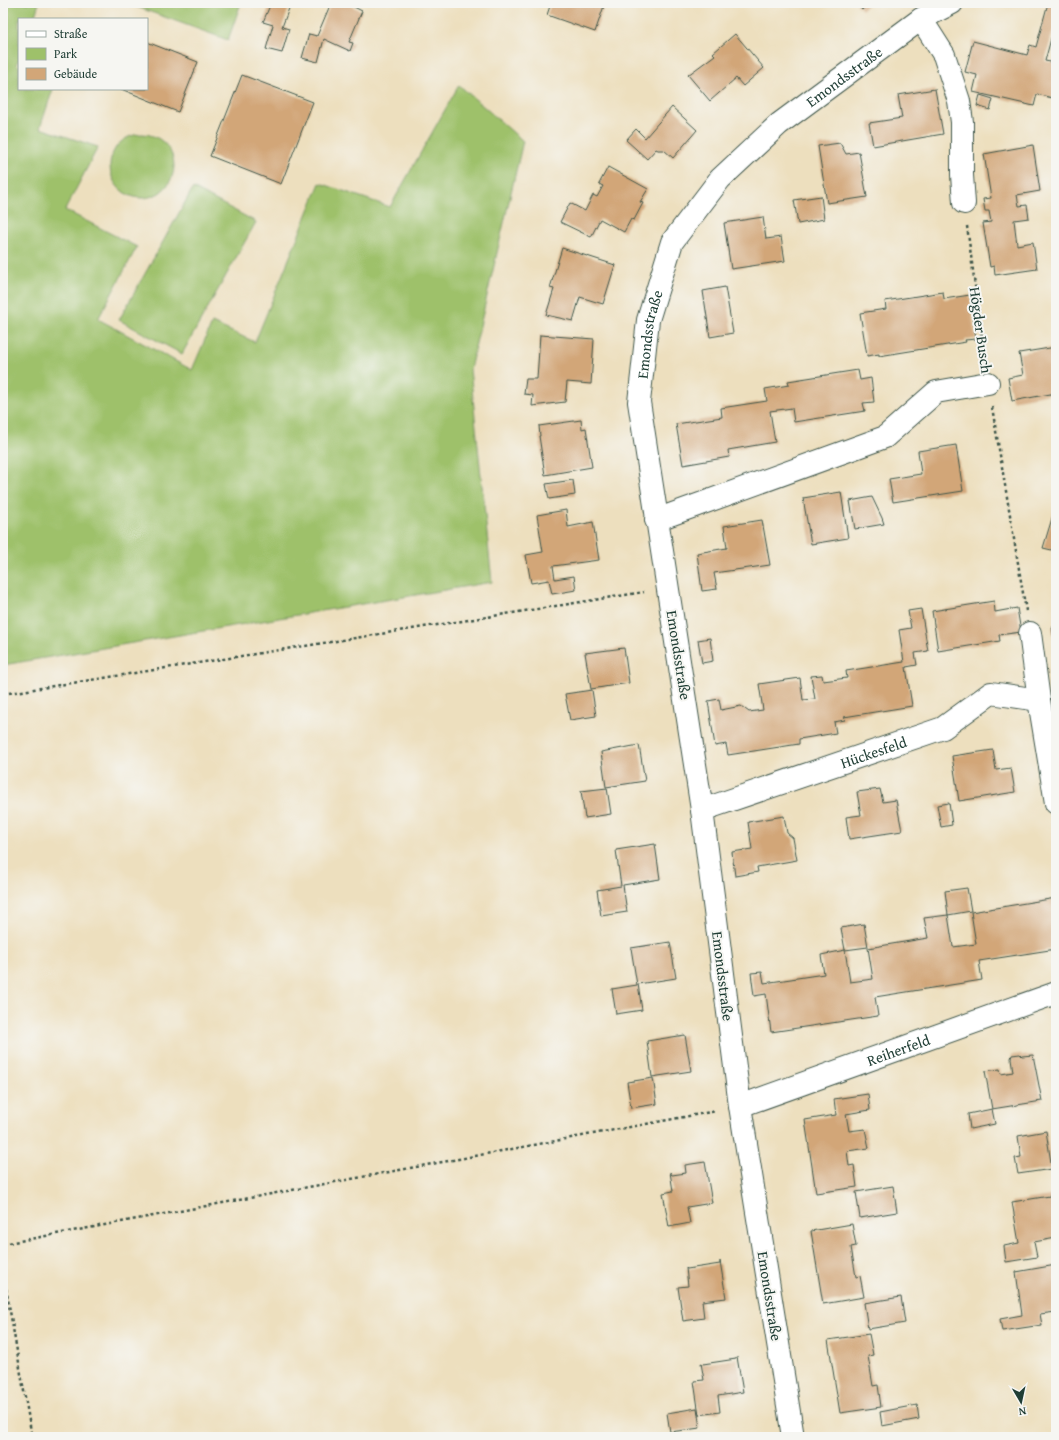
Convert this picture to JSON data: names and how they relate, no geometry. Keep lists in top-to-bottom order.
{
  "streets": {
    "street": [
      "Emondsstraße",
      "Högder Busch",
      "Hückesfeld",
      "Reiherfeld"
    ]
  },
  "crossings": [
    ["Emondsstraße", "Högder Busch"],
    ["Emondsstraße", "Hückesfeld"],
    ["Emondsstraße", "Reiherfeld"]
  ],
  "legend": ["Straße", "Park", "Gebäude"],
  "north": "bottom"
}
